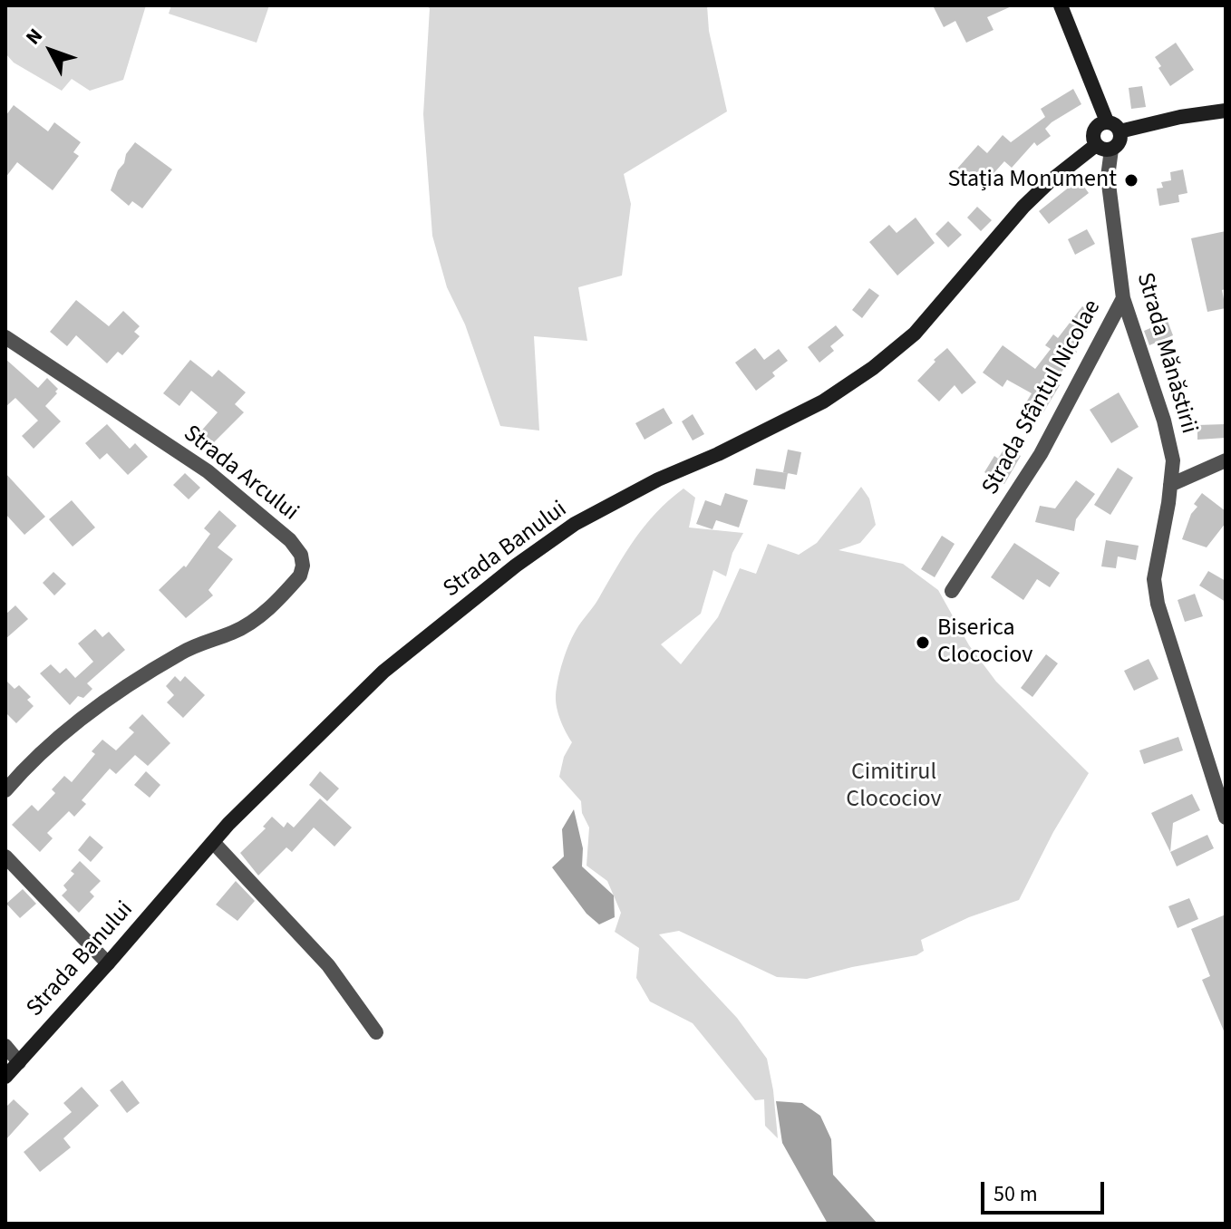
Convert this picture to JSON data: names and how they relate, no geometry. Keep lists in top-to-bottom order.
{
  "streets": {
    "street": [
      "Strada Mănăstirii",
      "Strada Sfântul Nicolae",
      "Strada Arcului",
      "Strada Banului"
    ]
  },
  "crossings": [
    ["Strada Mănăstirii", "Strada Sfântul Nicolae"],
    ["Strada Mănăstirii", "Strada Banului"]
  ],
  "parks": ["Cimitirul Clocociov"],
  "places": ["Stația Monument", "Biserica Clocociov"],
  "scale_bar": "50 m",
  "north": "top left"
}
